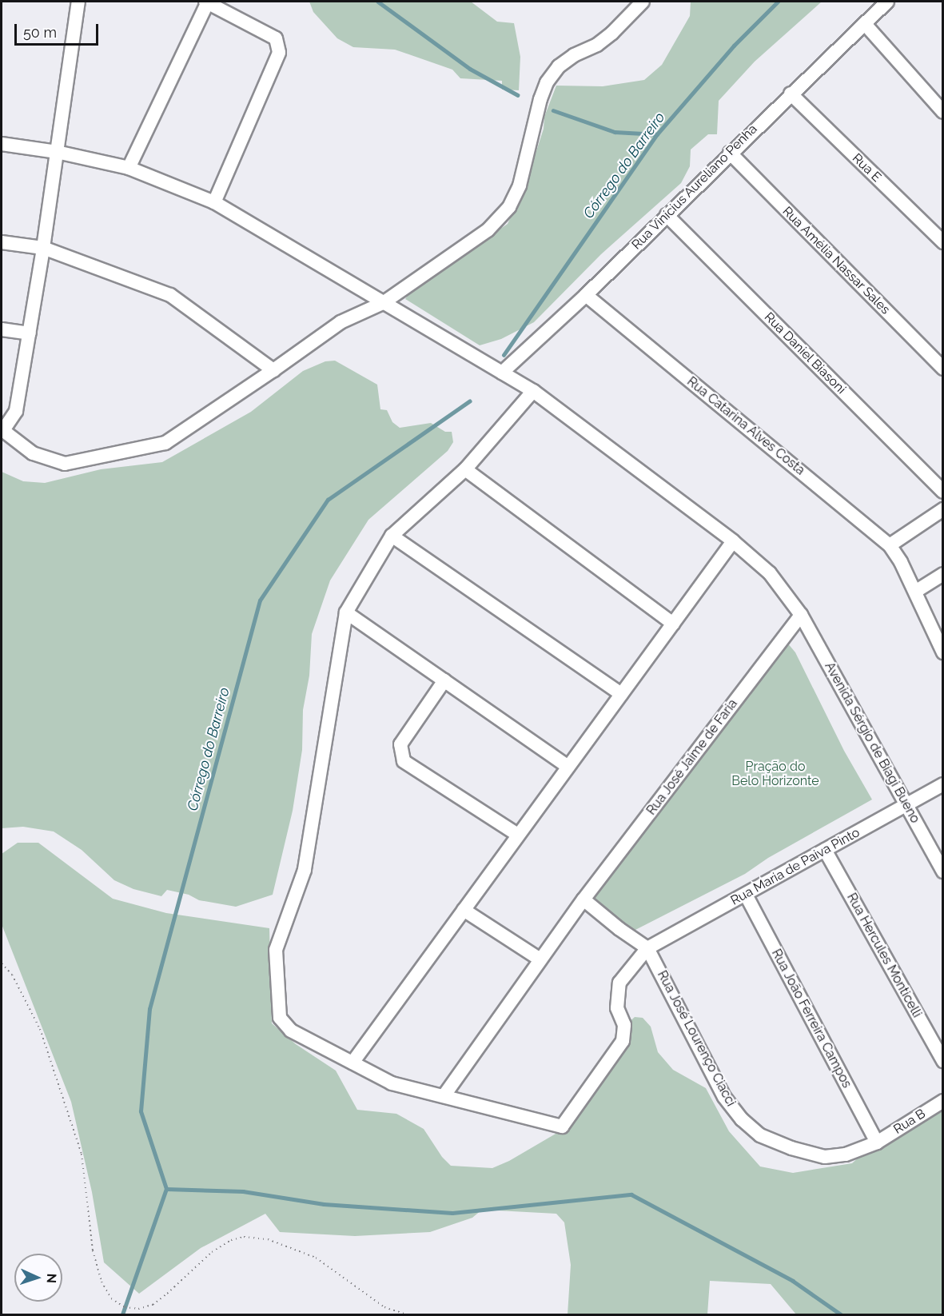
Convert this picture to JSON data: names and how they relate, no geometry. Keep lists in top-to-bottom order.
{
  "streets": {
    "street": [
      "Rua E",
      "Rua Vinícius Aureliano Penha",
      "Rua Amélia Nassar Sales",
      "Rua Daniel Biasoni",
      "Rua Catarina Alves Costa",
      "Avenida Sérgio de Biagi Bueno",
      "Rua José Jaime de Faria",
      "Rua Maria de Paiva Pinto",
      "Rua Hercules Monticelli",
      "Rua João Ferreira Campos",
      "Rua José Lourenço Ciacci",
      "Rua B"
    ]
  },
  "crossings": [
    ["Rua E", "Rua Vinícius Aureliano Penha"],
    ["Rua Vinícius Aureliano Penha", "Rua Amélia Nassar Sales"],
    ["Rua Vinícius Aureliano Penha", "Rua Daniel Biasoni"],
    ["Rua Vinícius Aureliano Penha", "Rua Catarina Alves Costa"],
    ["Rua Vinícius Aureliano Penha", "Avenida Sérgio de Biagi Bueno"],
    ["Avenida Sérgio de Biagi Bueno", "Rua José Jaime de Faria"],
    ["Avenida Sérgio de Biagi Bueno", "Rua Maria de Paiva Pinto"],
    ["Rua José Jaime de Faria", "Rua José Lourenço Ciacci"],
    ["Rua Maria de Paiva Pinto", "Rua Hercules Monticelli"],
    ["Rua Maria de Paiva Pinto", "Rua João Ferreira Campos"],
    ["Rua Maria de Paiva Pinto", "Rua José Lourenço Ciacci"],
    ["Rua João Ferreira Campos", "Rua José Lourenço Ciacci"],
    ["Rua João Ferreira Campos", "Rua B"],
    ["Rua José Lourenço Ciacci", "Rua B"]
  ],
  "water": ["Córrego do Barreiro"],
  "parks": ["Pração do Belo Horizonte"],
  "scale_bar": "50 m",
  "north": "right"
}
